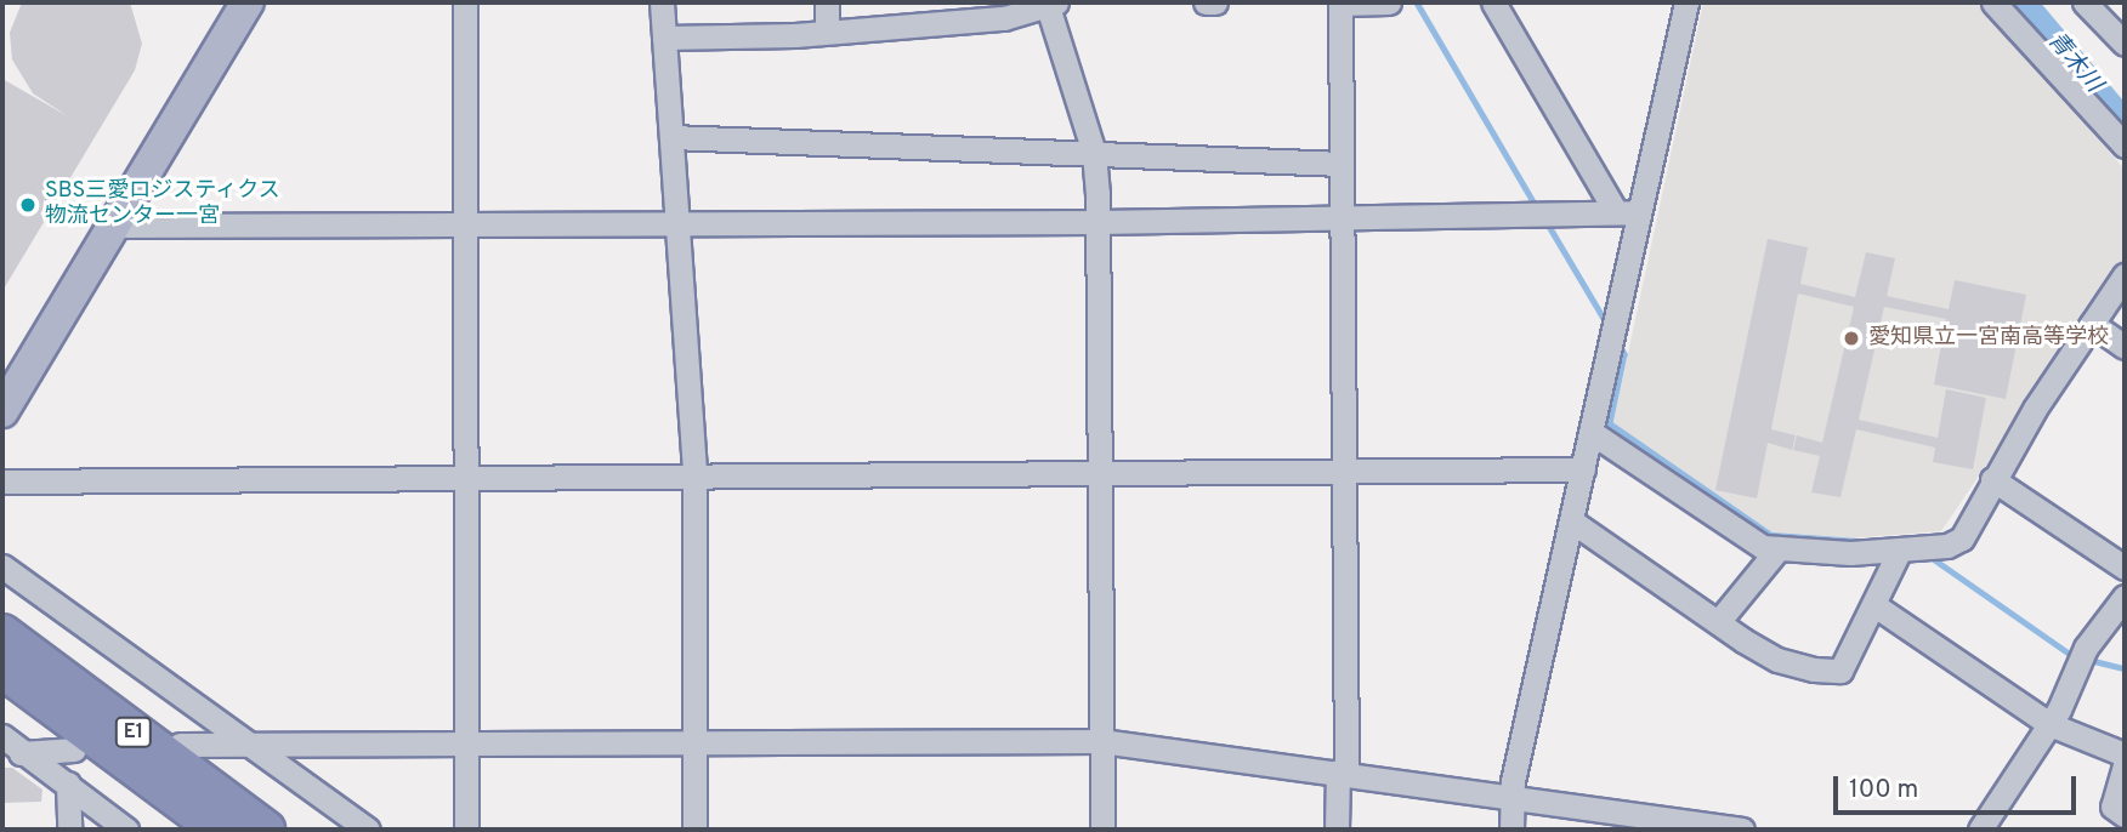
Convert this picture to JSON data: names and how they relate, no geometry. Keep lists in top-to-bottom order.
{
  "streets": {
    "highway": ["E1"]
  },
  "water": ["青木川"],
  "places": ["SBS三愛ロジスティクス 物流センター一宮", "愛知県立一宮南高等学校"],
  "scale_bar": "100 m"
}
